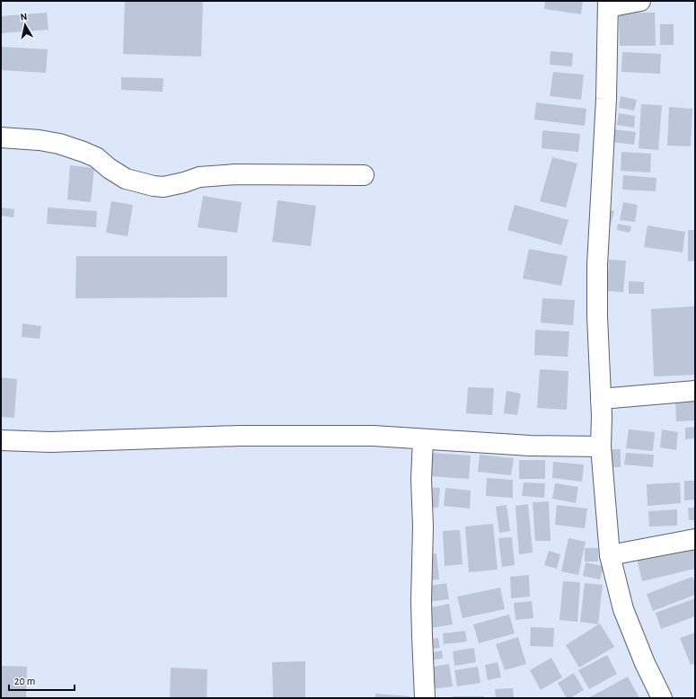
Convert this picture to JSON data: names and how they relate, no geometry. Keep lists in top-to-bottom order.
{
  "scale_bar": "20 m",
  "north": "top"
}
